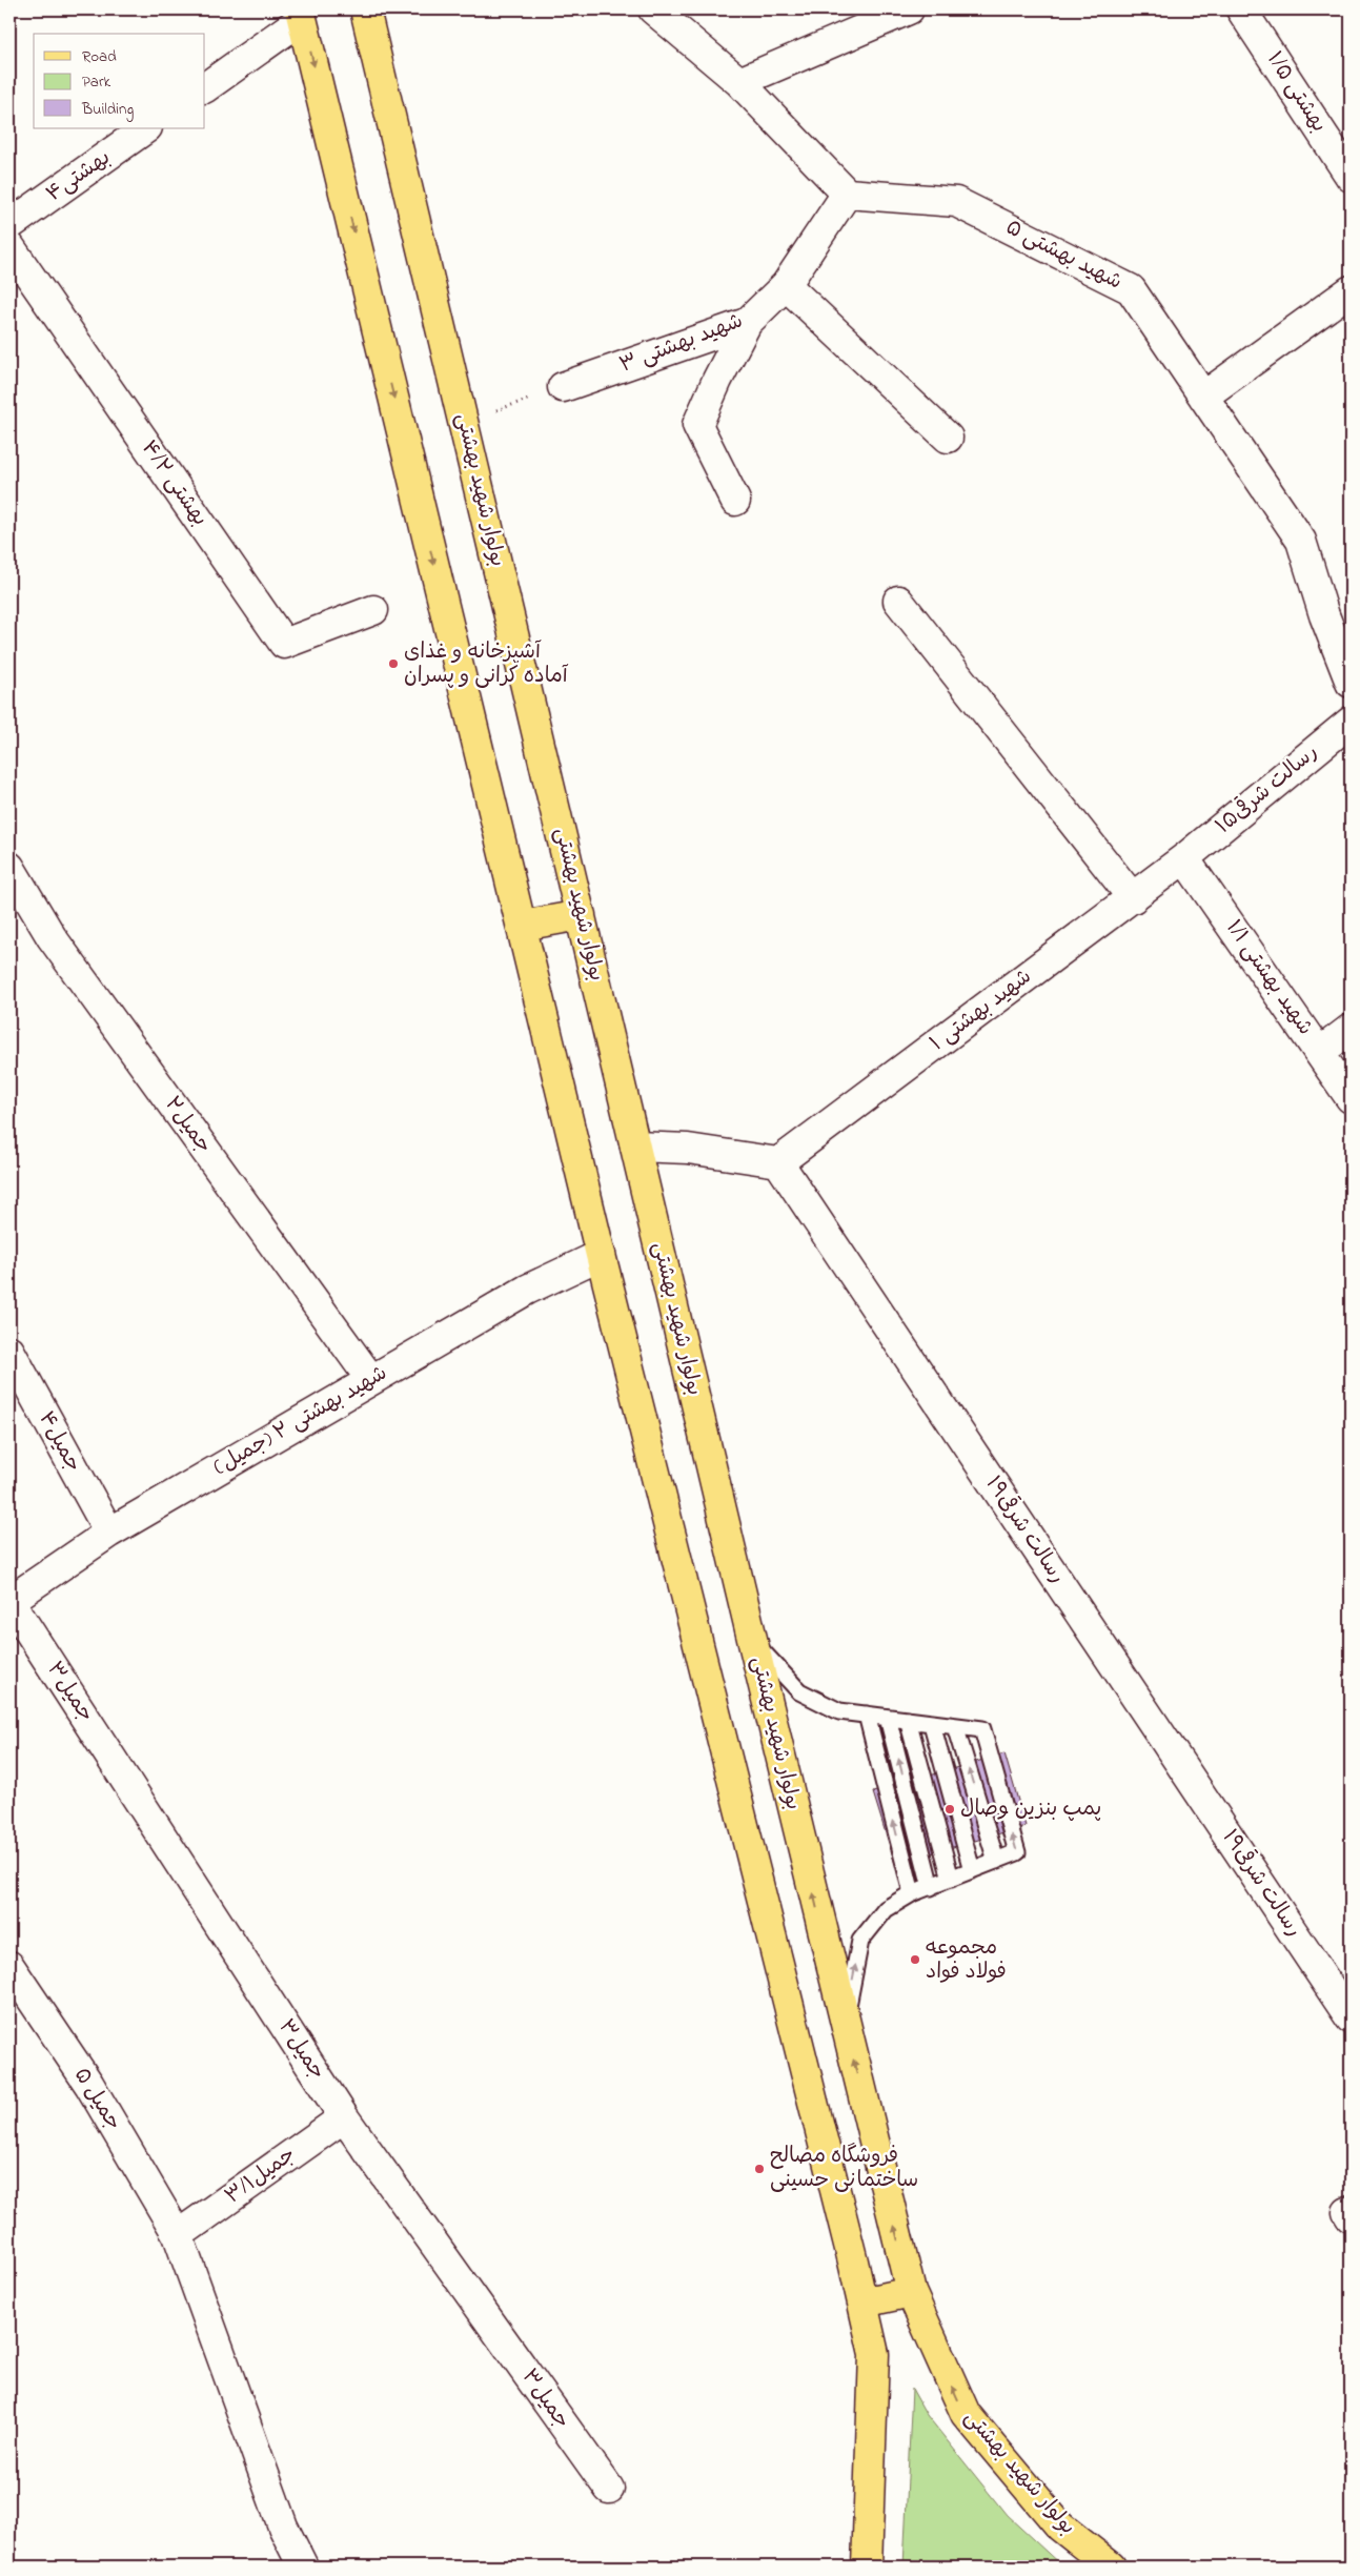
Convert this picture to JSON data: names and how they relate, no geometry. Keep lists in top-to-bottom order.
{
  "streets": {
    "main road": ["بولوار شهید بهشتی"],
    "street": [
      "بهشتی ۱/۵",
      "بهشتی۴",
      "شهید بهشتی ۵",
      "شهید بهشتی ۳",
      "بهشتی ۴/۲",
      "رسالت شرقی۱۵",
      "شهید بهشتی ۱/۱",
      "شهید بهشتی ۱",
      "جمیل۲",
      "شهید بهشتی ۲ (جمیل)",
      "جمیل۴",
      "رسالت شرقی۱۹",
      "جمیل۳",
      "جمیل ۵",
      "جمیل۳/۱"
    ]
  },
  "crossings": [
    ["شهید بهشتی ۵", "شهید بهشتی ۳"],
    ["رسالت شرقی۱۵", "شهید بهشتی ۱/۱"],
    ["رسالت شرقی۱۵", "شهید بهشتی ۱"],
    ["شهید بهشتی ۱/۱", "شهید بهشتی ۱"],
    ["شهید بهشتی ۱", "رسالت شرقی۱۹"],
    ["جمیل۲", "شهید بهشتی ۲ (جمیل)"],
    ["شهید بهشتی ۲ (جمیل)", "جمیل۴"],
    ["شهید بهشتی ۲ (جمیل)", "جمیل۳"],
    ["جمیل۳", "جمیل۳/۱"],
    ["جمیل ۵", "جمیل۳/۱"]
  ],
  "places": [
    "آشپزخانه و غذای آماده کرانی و پسران",
    "پمپ بنزین وصال",
    "مجموعه فولاد فواد",
    "فروشگاه مصالح ساختمانی حسینی"
  ],
  "legend": ["Road", "Park", "Building"]
}
